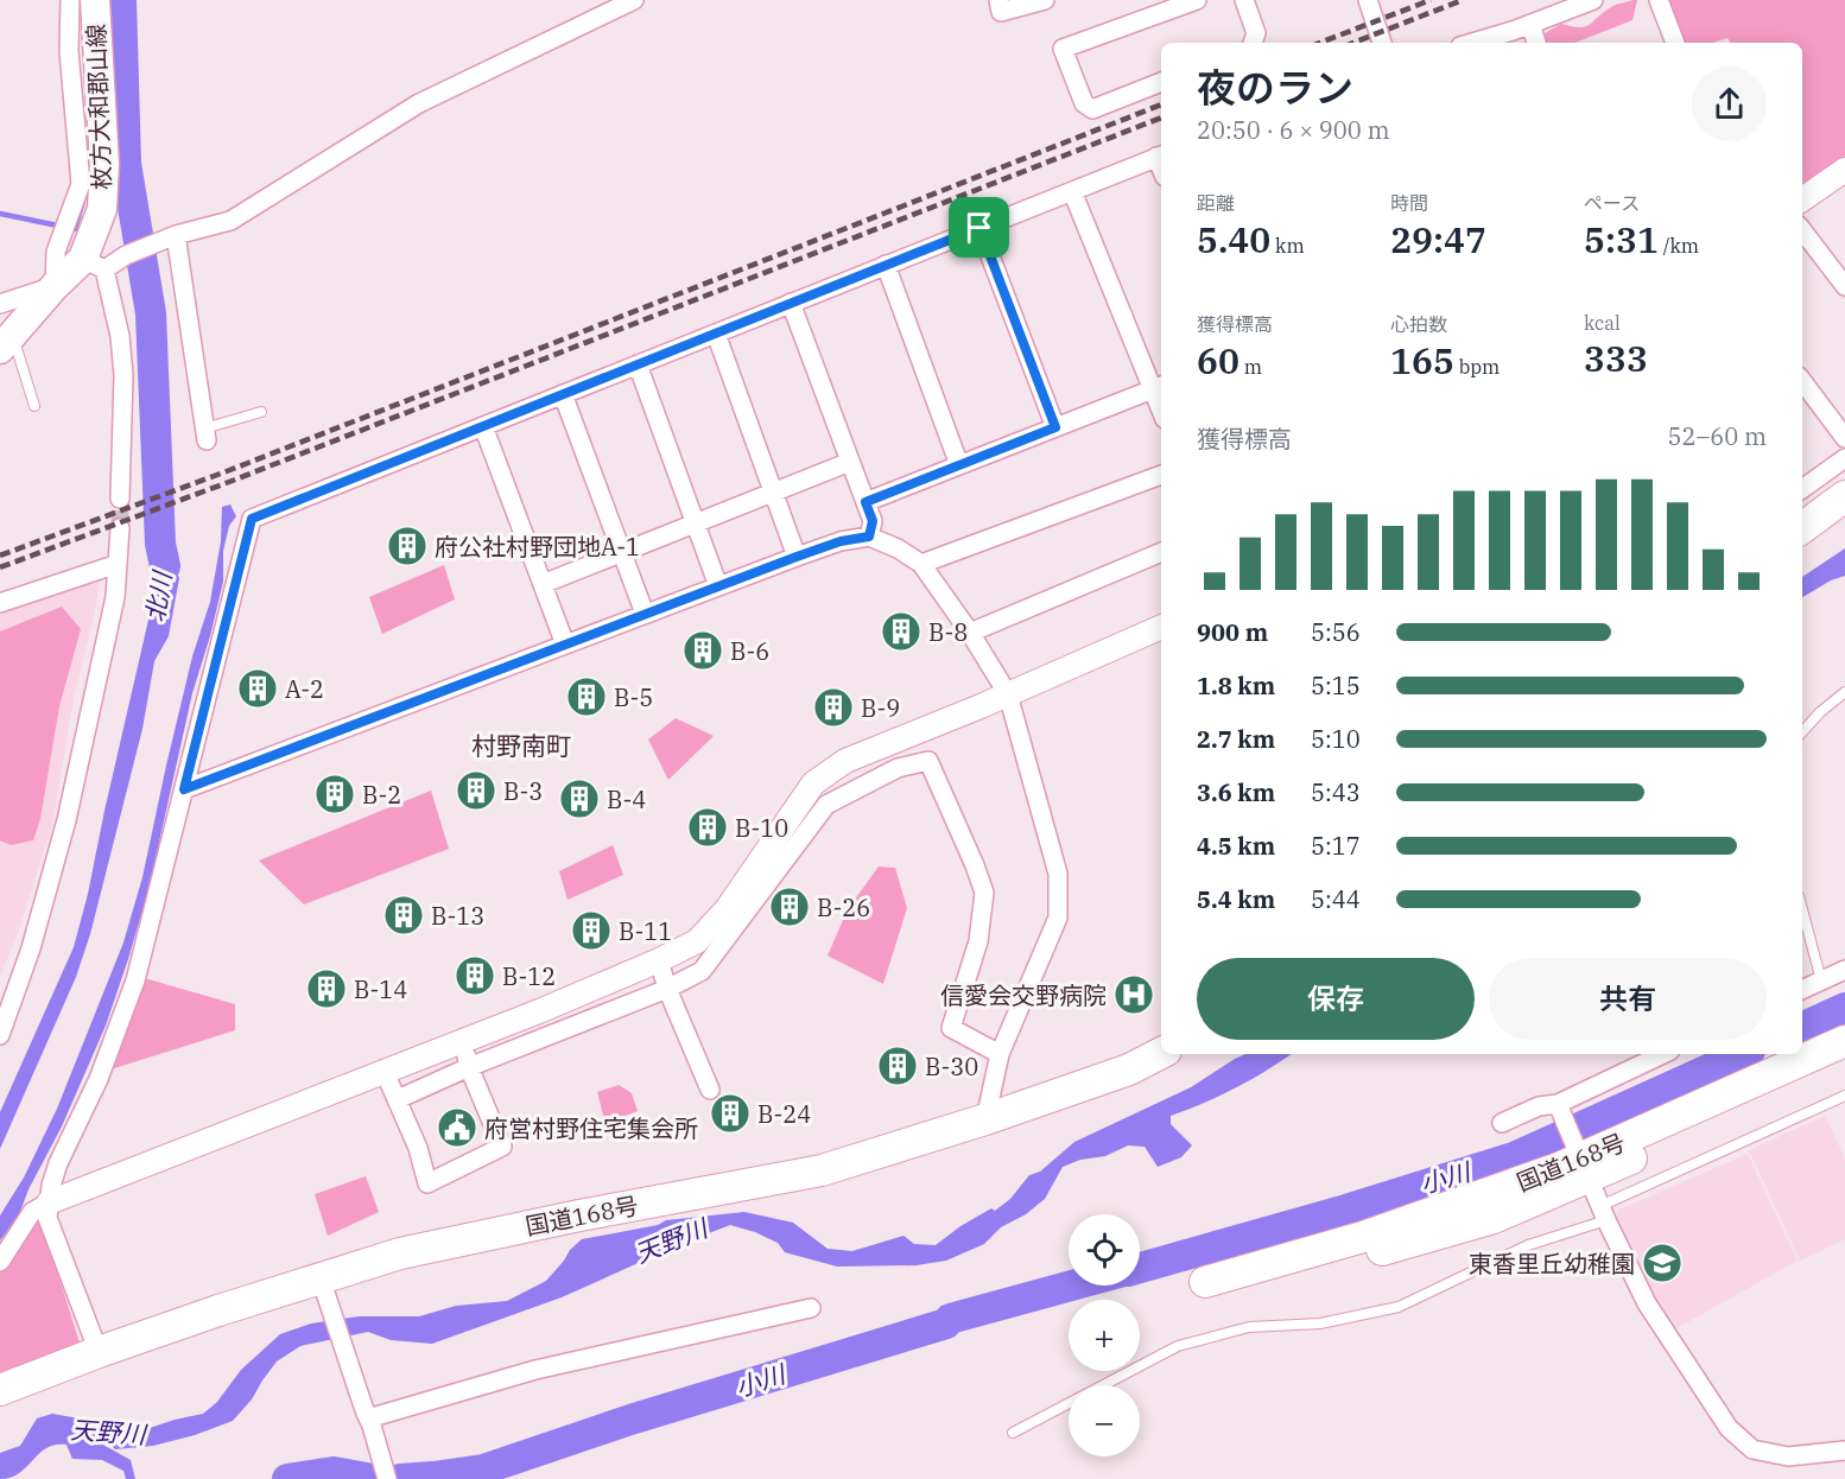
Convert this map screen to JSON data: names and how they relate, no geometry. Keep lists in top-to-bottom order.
{
  "streets": {
    "highway": ["国道168号"],
    "main road": ["枚方大和郡山線"]
  },
  "districts": ["村野南町"],
  "water": ["北川", "小川", "天野川"],
  "places": {
    "building": [
      "府公社村野団地A-1",
      "B-8",
      "B-6",
      "A-2",
      "B-5",
      "B-9",
      "B-3",
      "B-2",
      "B-4",
      "B-10",
      "B-26",
      "B-13",
      "B-11",
      "B-12",
      "B-14",
      "B-30",
      "B-24"
    ],
    "hospital": ["信愛会交野病院"],
    "public building": ["府営村野住宅集会所"],
    "school or university": ["東香里丘幼稚園"]
  },
  "page": {
    "heading": ["夜のラン", "20:50 · 6 × 900 m"],
    "stats": [
      ["距離", "5.40 km"],
      ["時間", "29:47"],
      ["ペース", "5:31 /km"],
      ["獲得標高", "60 m"],
      ["心拍数", "165 bpm"],
      ["kcal", "333"]
    ],
    "chart": ["獲得標高", "52–60 m"],
    "list": [
      {
        "name": "900 m",
        "note": "5:56"
      },
      {
        "name": "1.8 km",
        "note": "5:15"
      },
      {
        "name": "2.7 km",
        "note": "5:10"
      },
      {
        "name": "3.6 km",
        "note": "5:43"
      },
      {
        "name": "4.5 km",
        "note": "5:17"
      },
      {
        "name": "5.4 km",
        "note": "5:44"
      }
    ],
    "buttons": ["保存", "共有"],
    "map_buttons": ["+", "−"]
  }
}
